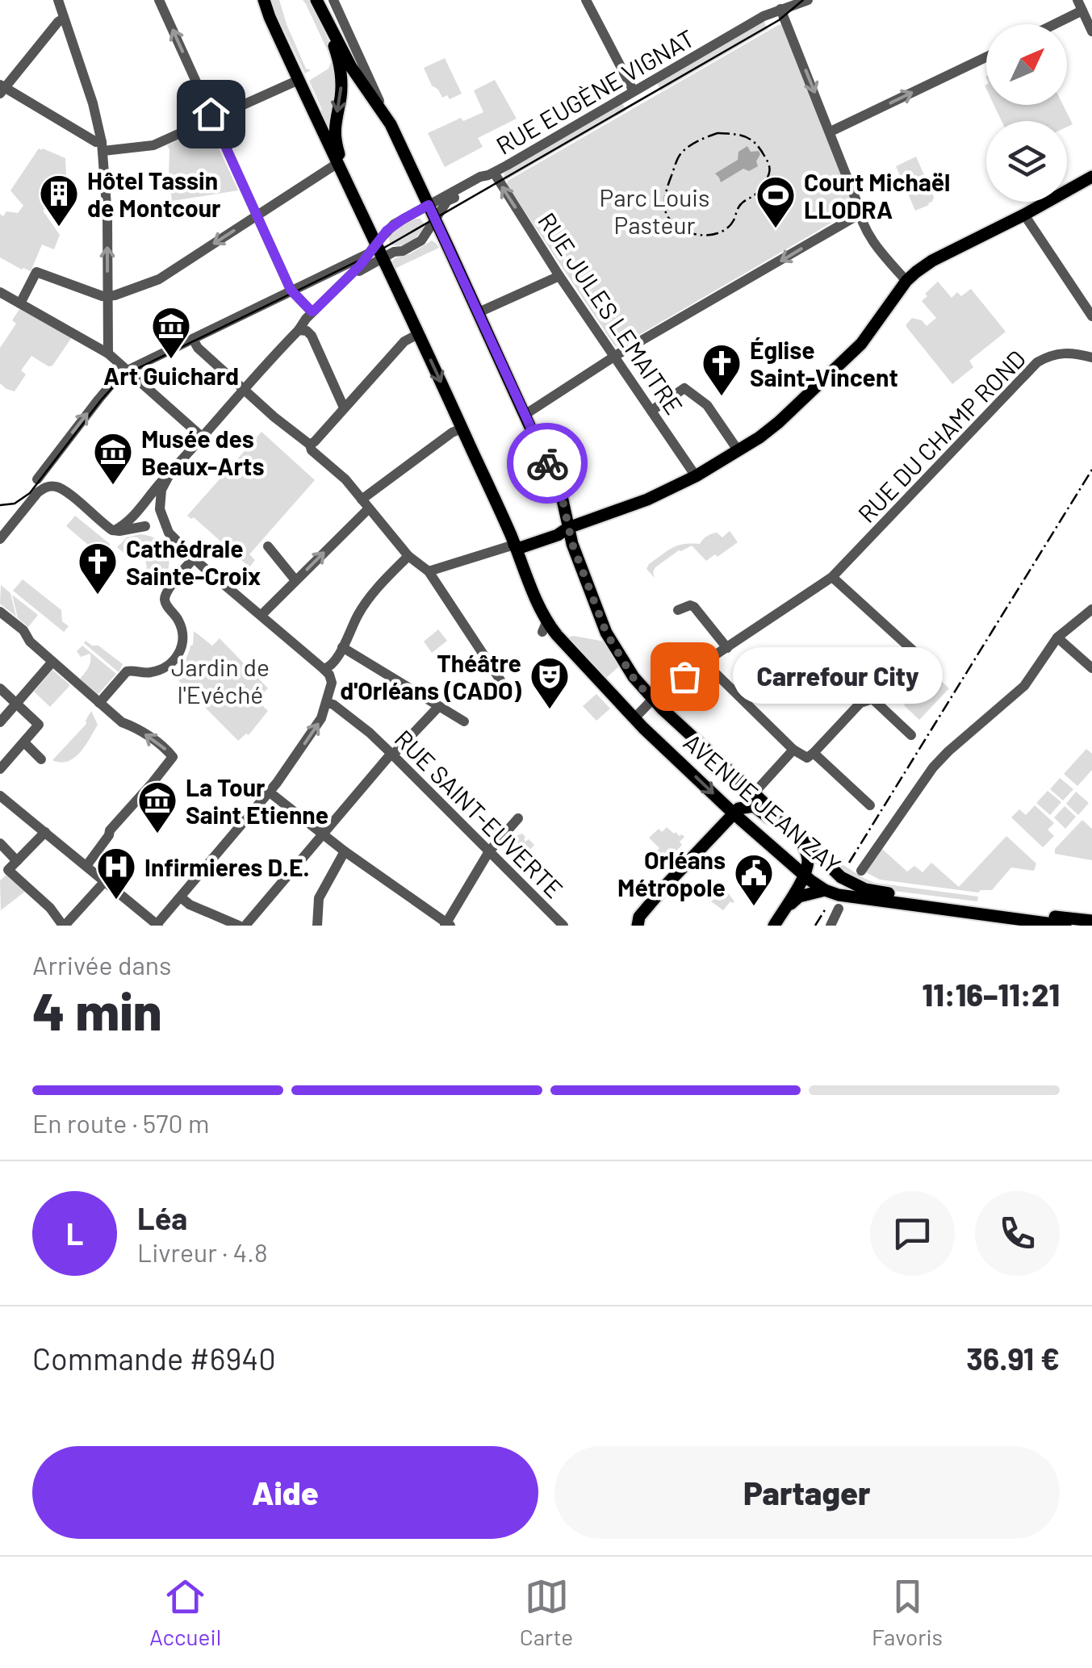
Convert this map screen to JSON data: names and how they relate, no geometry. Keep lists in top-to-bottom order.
{
  "streets": {
    "main road": ["AVENUE JEAN ZAY"],
    "street": [
      "RUE EUGÈNE VIGNAT",
      "RUE JULES LEMAITRE",
      "RUE DU CHAMP ROND",
      "RUE SAINT-EUVERTE"
    ]
  },
  "crossings": [
    ["RUE EUGÈNE VIGNAT", "RUE JULES LEMAITRE"],
    ["RUE EUGÈNE VIGNAT", "AVENUE JEAN ZAY"],
    ["RUE DU CHAMP ROND", "AVENUE JEAN ZAY"]
  ],
  "parks": ["Parc Louis Pasteur", "Jardin de l'Evéché"],
  "places": {
    "building": ["Hôtel Tassin de Montcour"],
    "sports": ["Court Michaël LLODRA"],
    "museum": ["Art Guichard", "Musée des Beaux-Arts", "La Tour Saint Etienne"],
    "church": ["Église Saint-Vincent", "Cathédrale Sainte-Croix"],
    "other": ["Carrefour City"],
    "theatre": ["Théâtre d'Orléans (CADO)"],
    "hospital": ["Infirmieres D.E."],
    "public building": ["Orléans Métropole"]
  },
  "north": "top right",
  "page": {
    "bubble": "Carrefour City",
    "heading": ["4 min", "Arrivée dans", "11:16–11:21"],
    "panel": [
      "Léa",
      "Livreur · 4.8",
      "Commande #6940",
      "36.91 €"
    ],
    "bar": "En route · 570 m",
    "round": "L",
    "buttons": ["Aide", "Partager"],
    "tabs": ["Accueil", "Carte", "Favoris"]
  }
}
